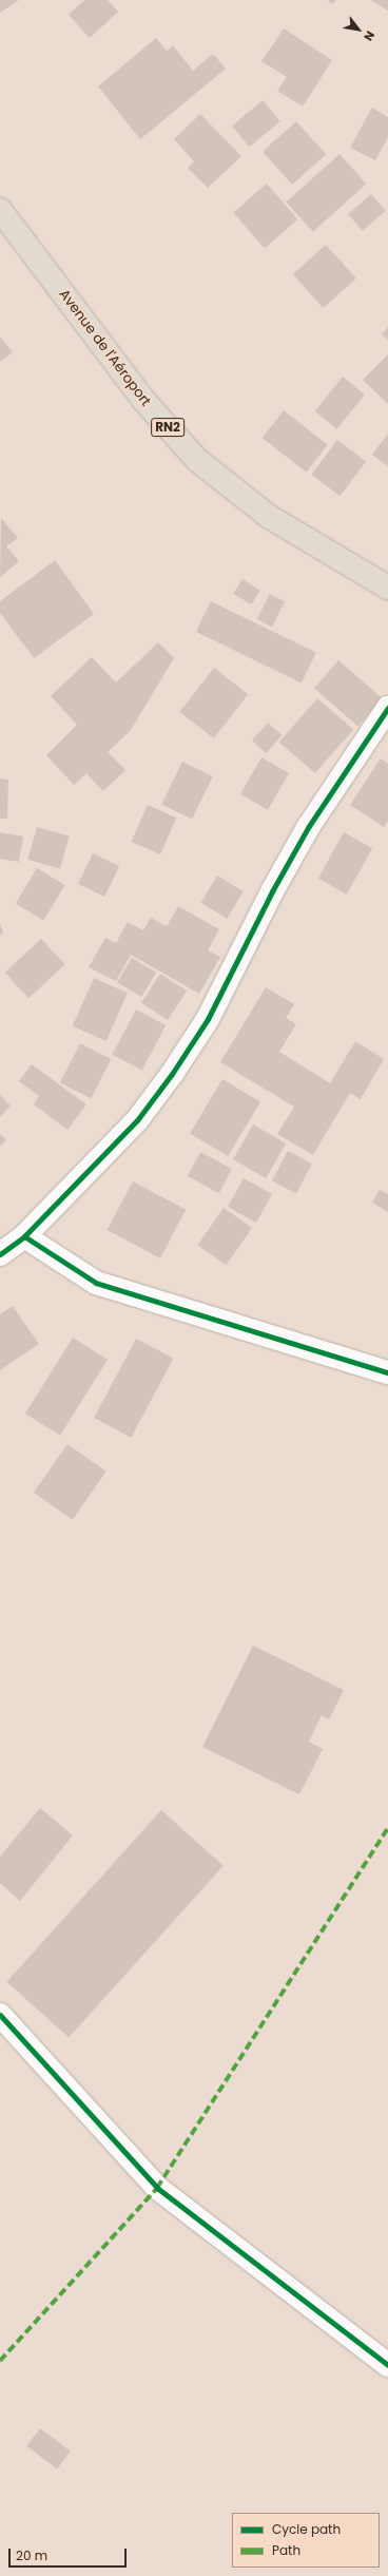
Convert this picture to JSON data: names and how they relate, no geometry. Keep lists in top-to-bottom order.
{
  "streets": {
    "highway": ["Avenue de l'Aéroport", "RN2"]
  },
  "legend": ["Cycle path", "Path"],
  "scale_bar": "20 m",
  "north": "bottom right"
}
